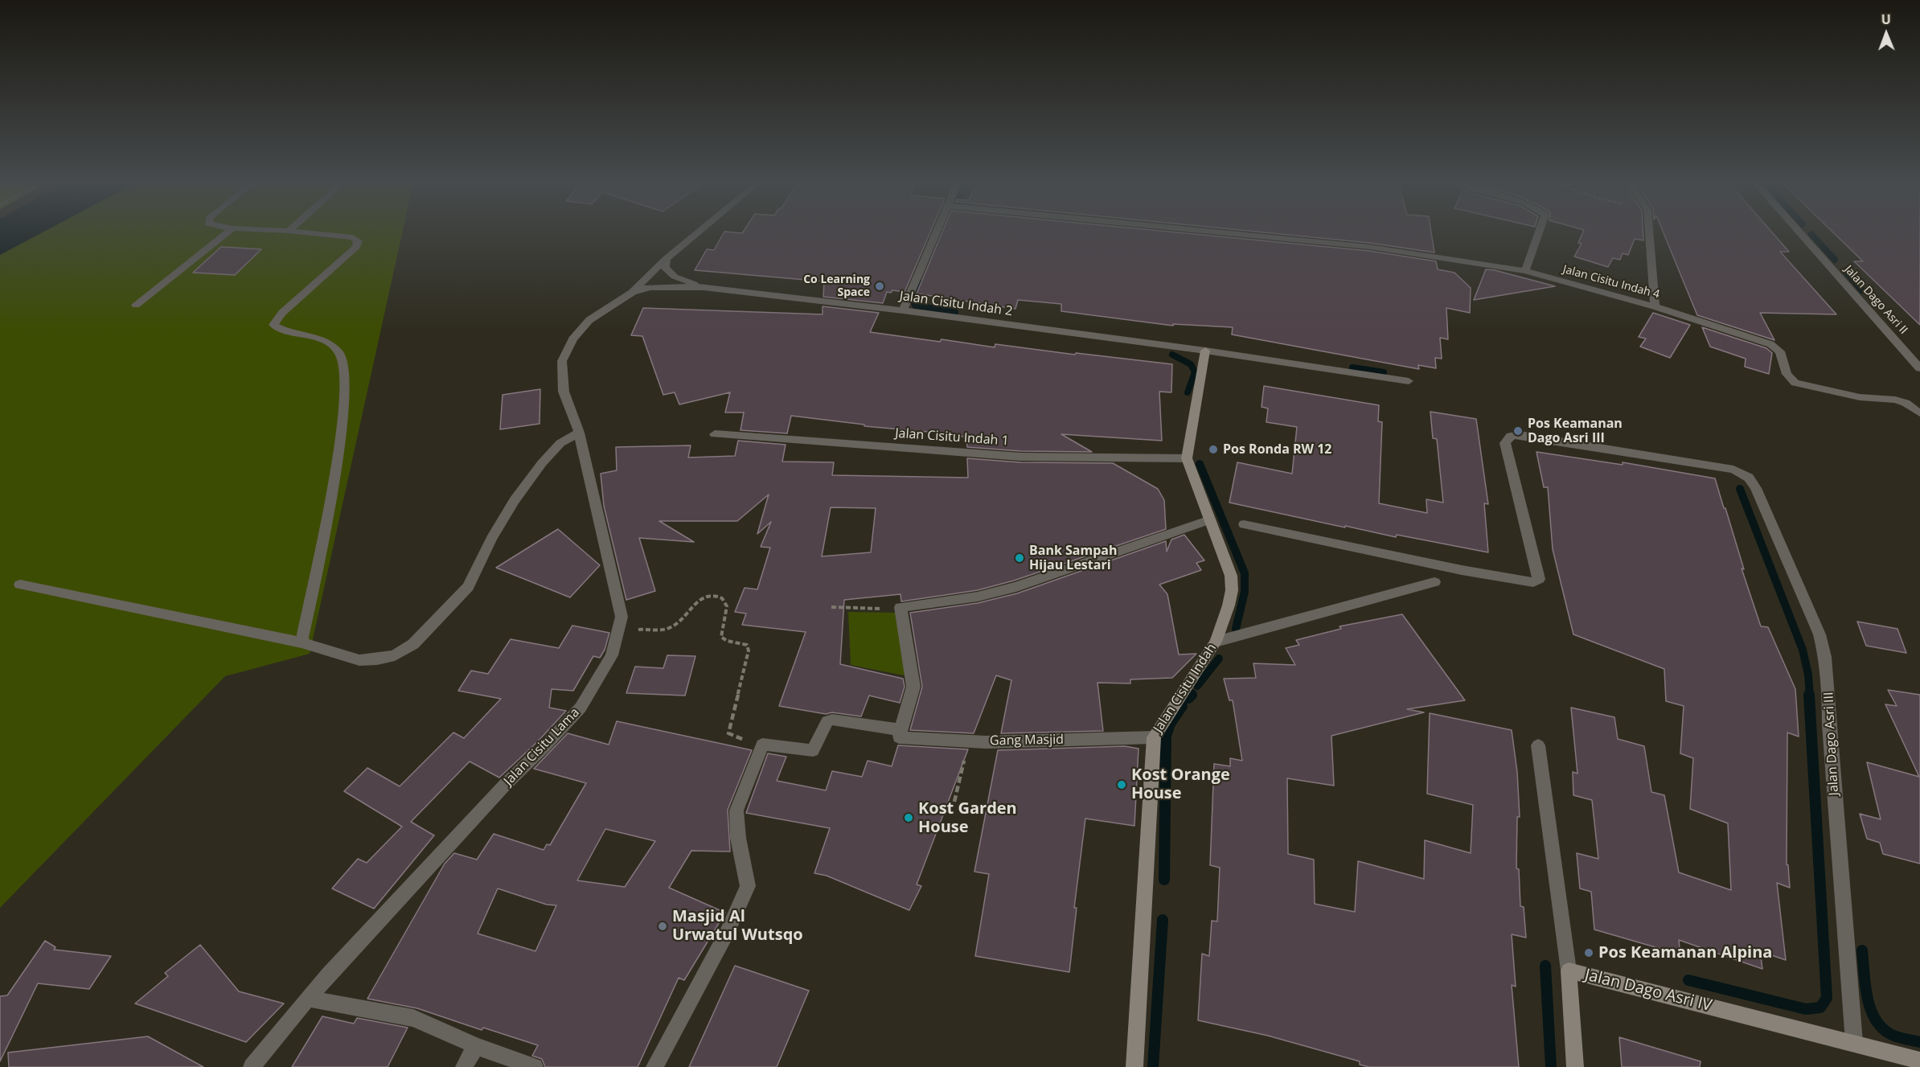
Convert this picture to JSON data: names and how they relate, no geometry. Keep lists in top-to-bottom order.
{
  "streets": {
    "street": [
      "Jalan Cisitu Indah 4",
      "Jalan Dago Asri II",
      "Jalan Cisitu Indah 2",
      "Jalan Cisitu Indah 1",
      "Jalan Cisitu Indah",
      "Gang Masjid",
      "Jalan Dago Asri III",
      "Jalan Cisitu Lama",
      "Jalan Dago Asri IV"
    ]
  },
  "crossings": [
    ["Jalan Cisitu Indah 1", "Jalan Cisitu Indah"],
    ["Jalan Cisitu Indah", "Gang Masjid"],
    ["Jalan Dago Asri III", "Jalan Dago Asri IV"]
  ],
  "places": [
    "Co Learning Space",
    "Pos Keamanan Dago Asri III",
    "Pos Ronda RW 12",
    "Bank Sampah Hijau Lestari",
    "Kost Orange House",
    "Kost Garden House",
    "Masjid Al Urwatul Wutsqo",
    "Pos Keamanan Alpina"
  ],
  "north": "top"
}
